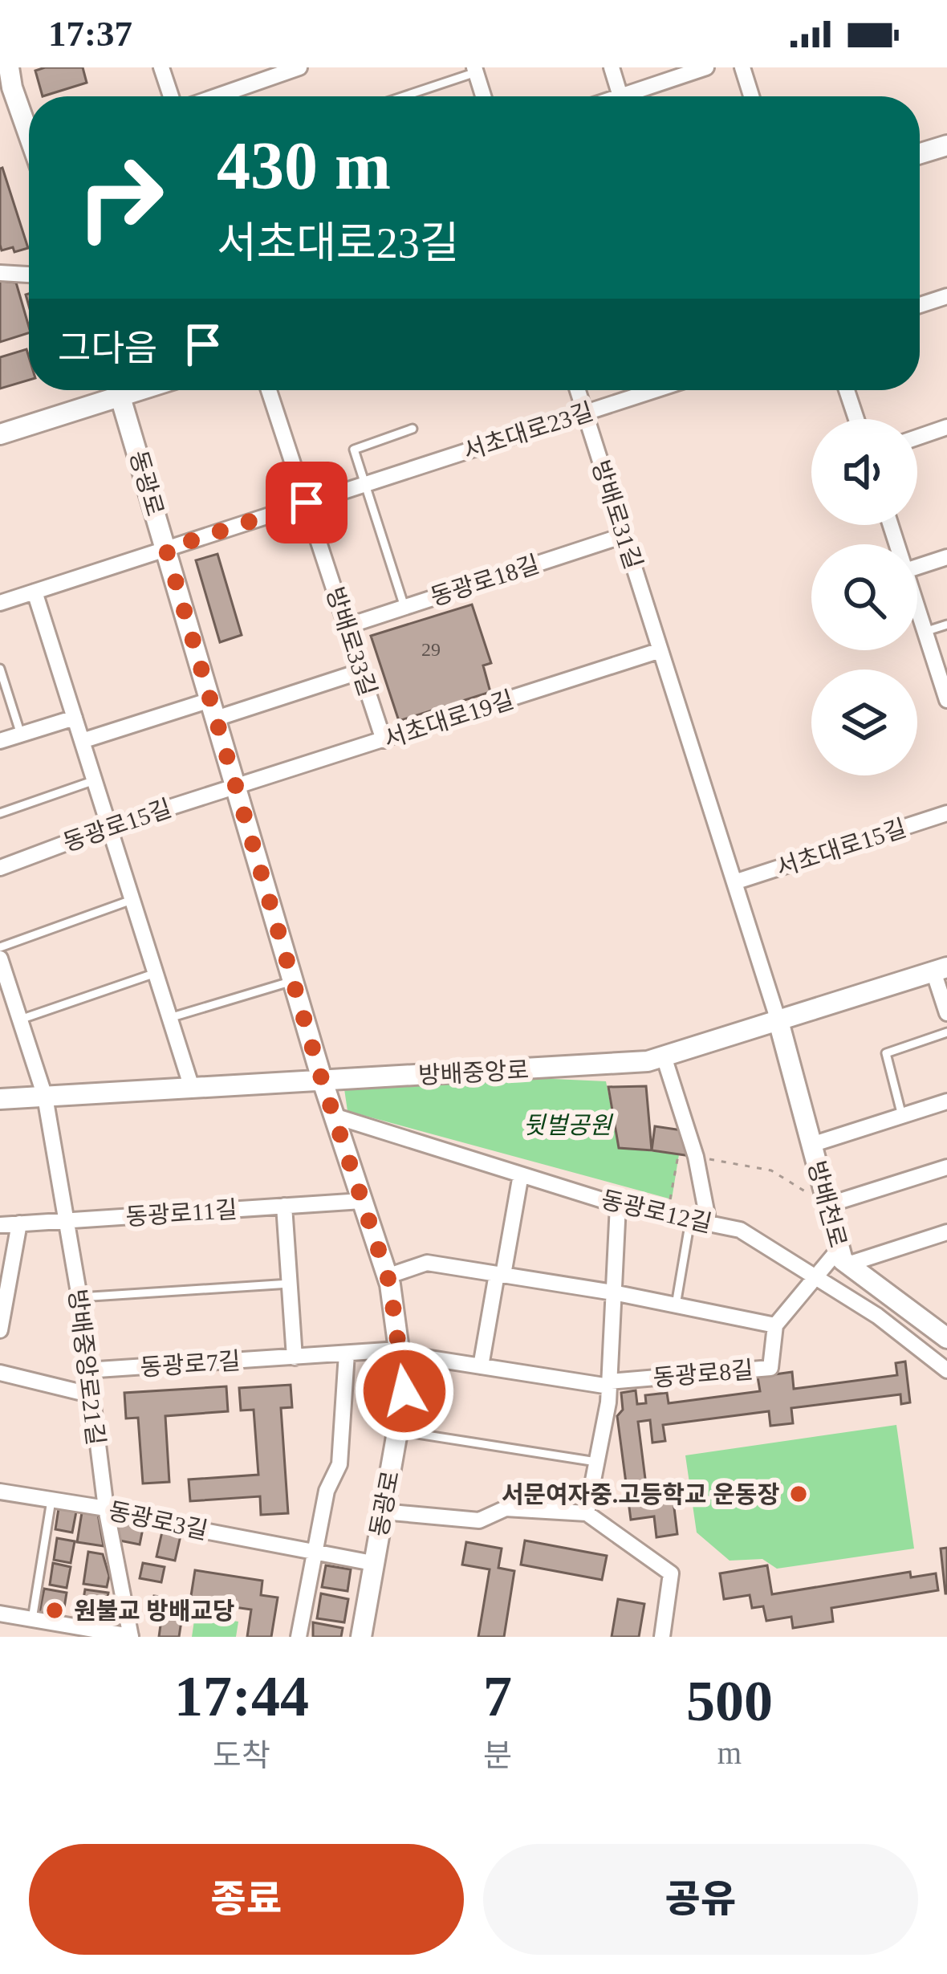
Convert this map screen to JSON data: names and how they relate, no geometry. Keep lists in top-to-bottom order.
{
  "streets": {
    "street": [
      "서초대로23길",
      "동광로",
      "방배로31길",
      "동광로18길",
      "방배로33길",
      "서초대로19길",
      "동광로15길",
      "서초대로15길",
      "방배중앙로",
      "방배천로",
      "동광로12길",
      "동광로11길",
      "동광로7길",
      "방배중앙로21길",
      "동광로8길",
      "동광로3길"
    ]
  },
  "crossings": [
    ["서초대로23길", "동광로"],
    ["서초대로23길", "방배로31길"],
    ["서초대로23길", "방배로33길"],
    ["동광로", "서초대로19길"],
    ["동광로", "동광로15길"],
    ["동광로", "방배중앙로"],
    ["동광로", "동광로12길"],
    ["동광로", "동광로11길"],
    ["동광로", "동광로7길"],
    ["동광로", "동광로8길"],
    ["동광로", "동광로3길"],
    ["방배로31길", "동광로18길"],
    ["방배로31길", "서초대로19길"],
    ["방배로31길", "서초대로15길"],
    ["동광로18길", "방배로33길"],
    ["방배로33길", "서초대로19길"],
    ["서초대로19길", "동광로15길"],
    ["방배중앙로", "방배천로"],
    ["방배중앙로", "방배중앙로21길"],
    ["방배천로", "동광로8길"],
    ["동광로12길", "동광로8길"],
    ["동광로11길", "방배중앙로21길"],
    ["동광로7길", "방배중앙로21길"],
    ["동광로7길", "동광로8길"],
    ["방배중앙로21길", "동광로3길"]
  ],
  "parks": ["뒷벌공원"],
  "places": ["서문여자중.고등학교 운동장", "원불교 방배교당"],
  "house_numbers": ["29"],
  "page": {
    "status": "17:37",
    "turn": ["430 m", "서초대로23길"],
    "then": "그다음",
    "eta": [
      "17:44",
      "도착",
      "7",
      "분",
      "500",
      "m"
    ],
    "buttons": ["종료", "공유"]
  }
}
